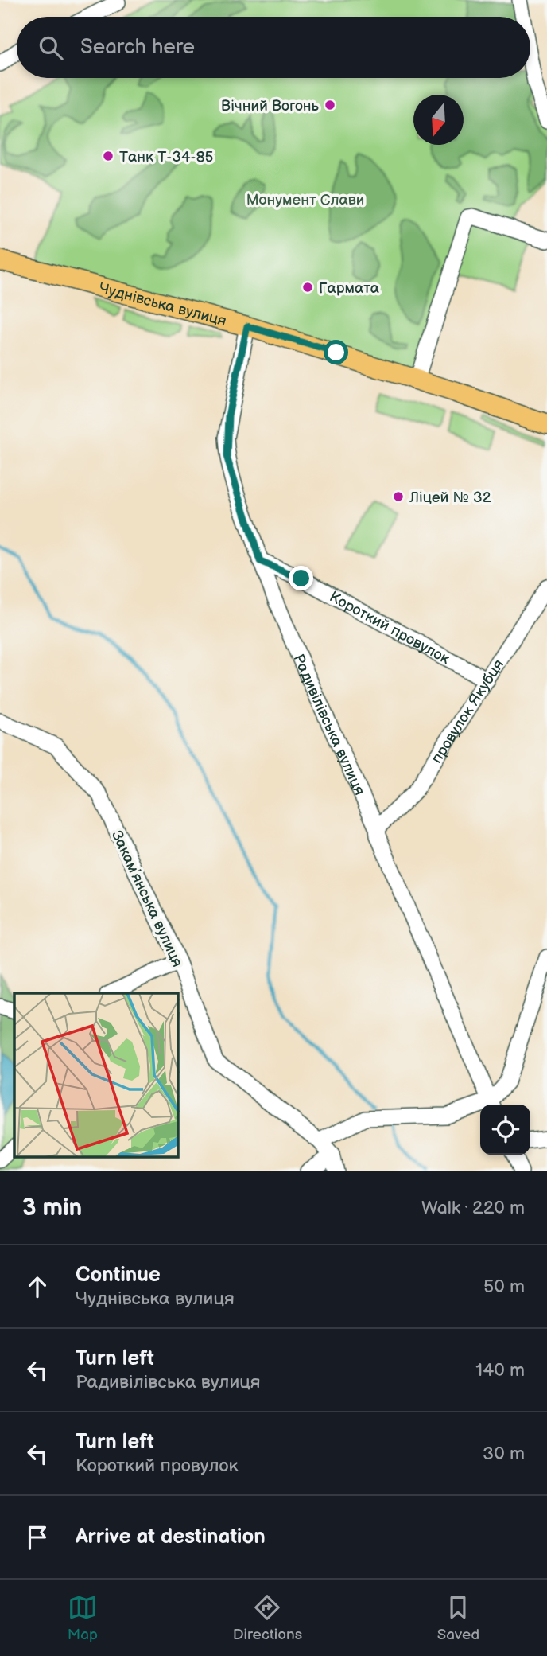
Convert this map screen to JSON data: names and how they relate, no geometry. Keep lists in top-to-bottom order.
{
  "streets": {
    "main road": ["Чуднівська вулиця"],
    "street": [
      "Короткий провулок",
      "провулок Якубця",
      "Радивілівська вулиця",
      "Закамʼянська вулиця"
    ]
  },
  "crossings": [
    ["Чуднівська вулиця", "Радивілівська вулиця"],
    ["Короткий провулок", "провулок Якубця"],
    ["Короткий провулок", "Радивілівська вулиця"],
    ["провулок Якубця", "Радивілівська вулиця"]
  ],
  "parks": ["Монумент Слави"],
  "places": [
    "Вічний Вогонь",
    "Танк Т-34-85",
    "Гармата",
    "Ліцей № 32"
  ],
  "north": "bottom",
  "page": {
    "search": "Search here",
    "heading": ["3 min", "Walk · 220 m"],
    "list": [
      ["Continue", "Чуднівська вулиця", "50 m"],
      ["Turn left", "Радивілівська вулиця", "140 m"],
      ["Turn left", "Короткий провулок", "30 m"],
      "Arrive at destination"
    ],
    "nav": ["Map", "Directions", "Saved"]
  }
}
